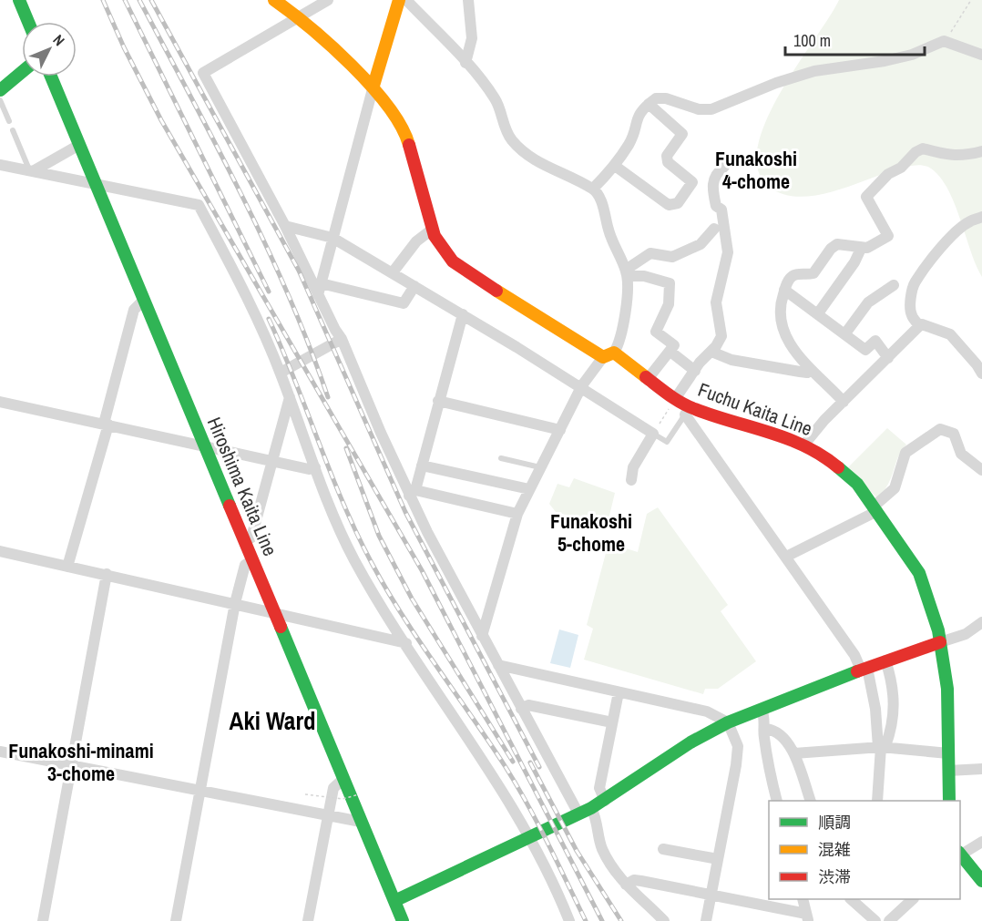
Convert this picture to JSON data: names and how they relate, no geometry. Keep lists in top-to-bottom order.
{
  "streets": {
    "main road": ["Fuchu Kaita Line", "Hiroshima Kaita Line"]
  },
  "districts": [
    "Funakoshi 4-chome",
    "Funakoshi 5-chome",
    "Aki Ward",
    "Funakoshi-minami 3-chome"
  ],
  "legend": ["順調", "混雑", "渋滞"],
  "scale_bar": "100 m",
  "north": "top right"
}
